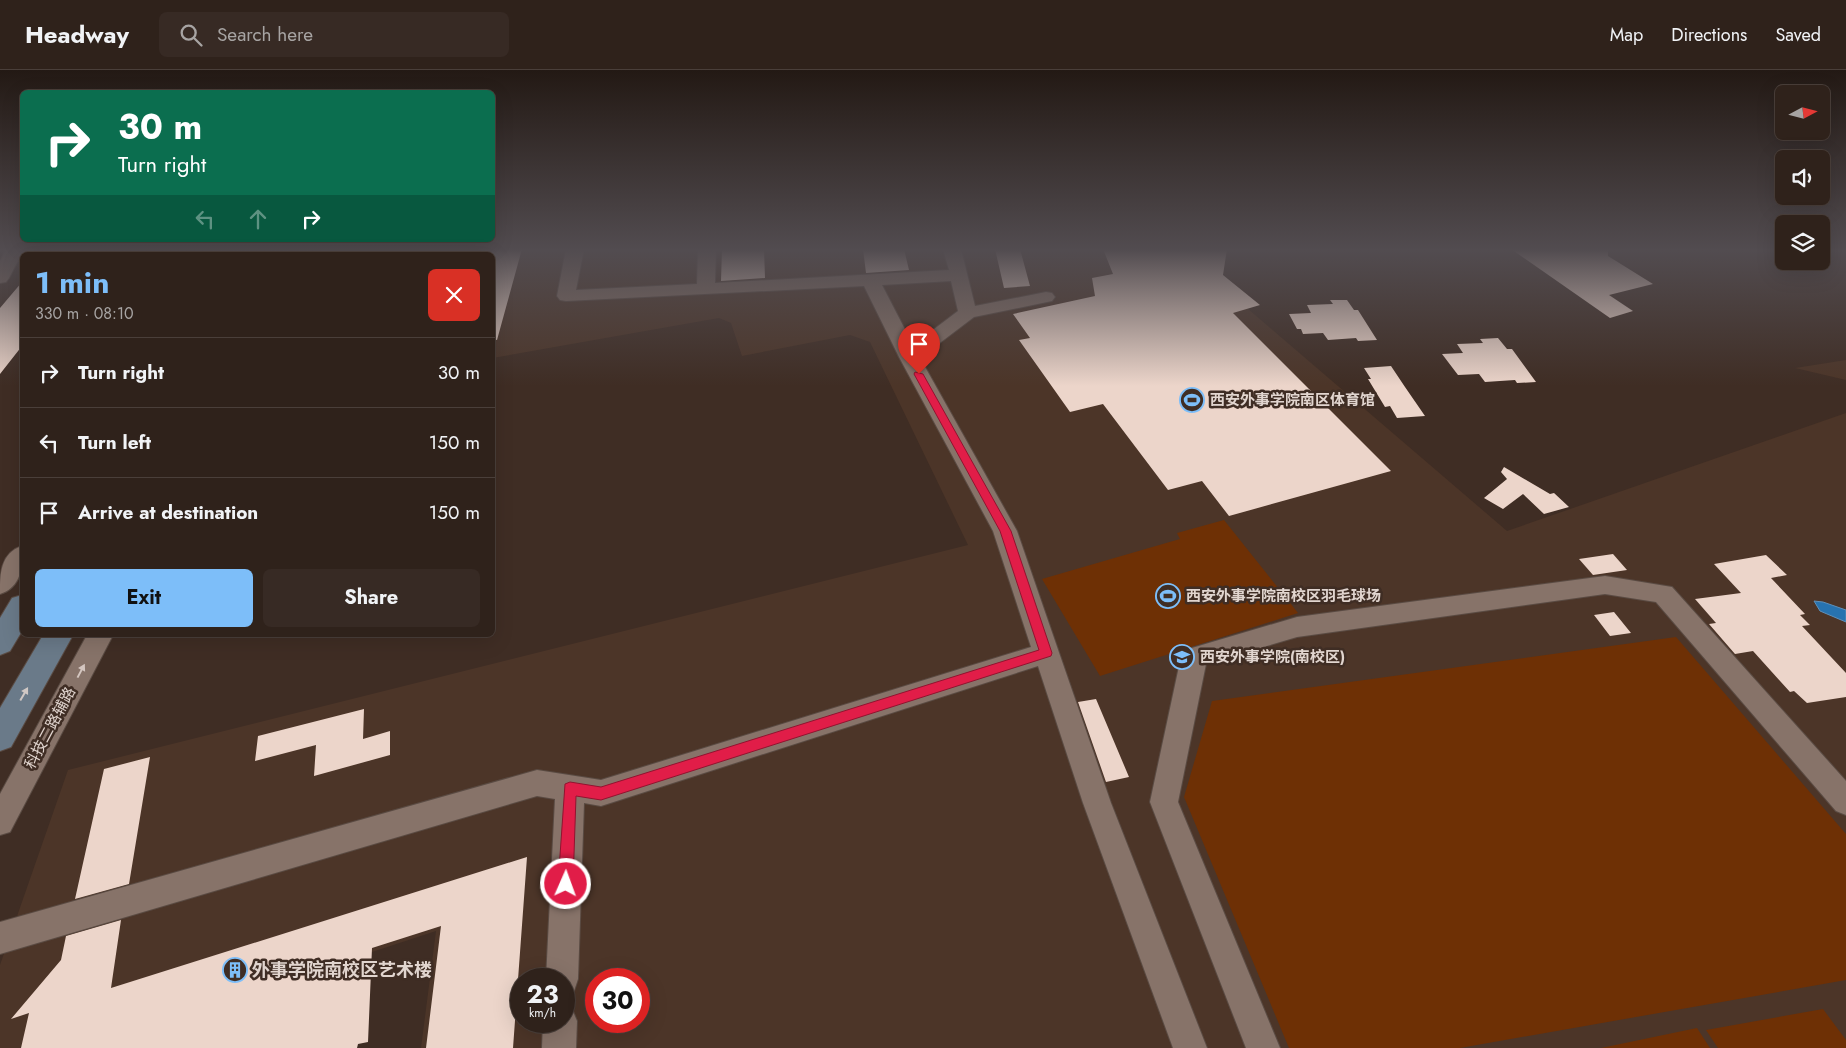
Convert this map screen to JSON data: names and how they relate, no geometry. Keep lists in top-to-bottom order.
{
  "streets": {
    "street": ["科技二路辅路"]
  },
  "one_way": ["科技二路辅路"],
  "places": {
    "sports": ["西安外事学院南区体育馆", "西安外事学院南校区羽毛球场"],
    "school or university": ["西安外事学院(南校区)"],
    "building": ["外事学院南校区艺术楼"]
  },
  "north": "right",
  "page": {
    "header": "Headway",
    "search": "Search here",
    "nav": ["Map", "Directions", "Saved"],
    "turn": ["30 m", "Turn right"],
    "heading": ["1 min", "330 m · 08:10"],
    "list": [
      {
        "name": "Turn right",
        "value": "30 m"
      },
      {
        "name": "Turn left",
        "value": "150 m"
      },
      {
        "name": "Arrive at destination",
        "value": "150 m"
      }
    ],
    "buttons": ["Exit", "Share"],
    "speed": "23 km/h",
    "limit": "30"
  }
}
